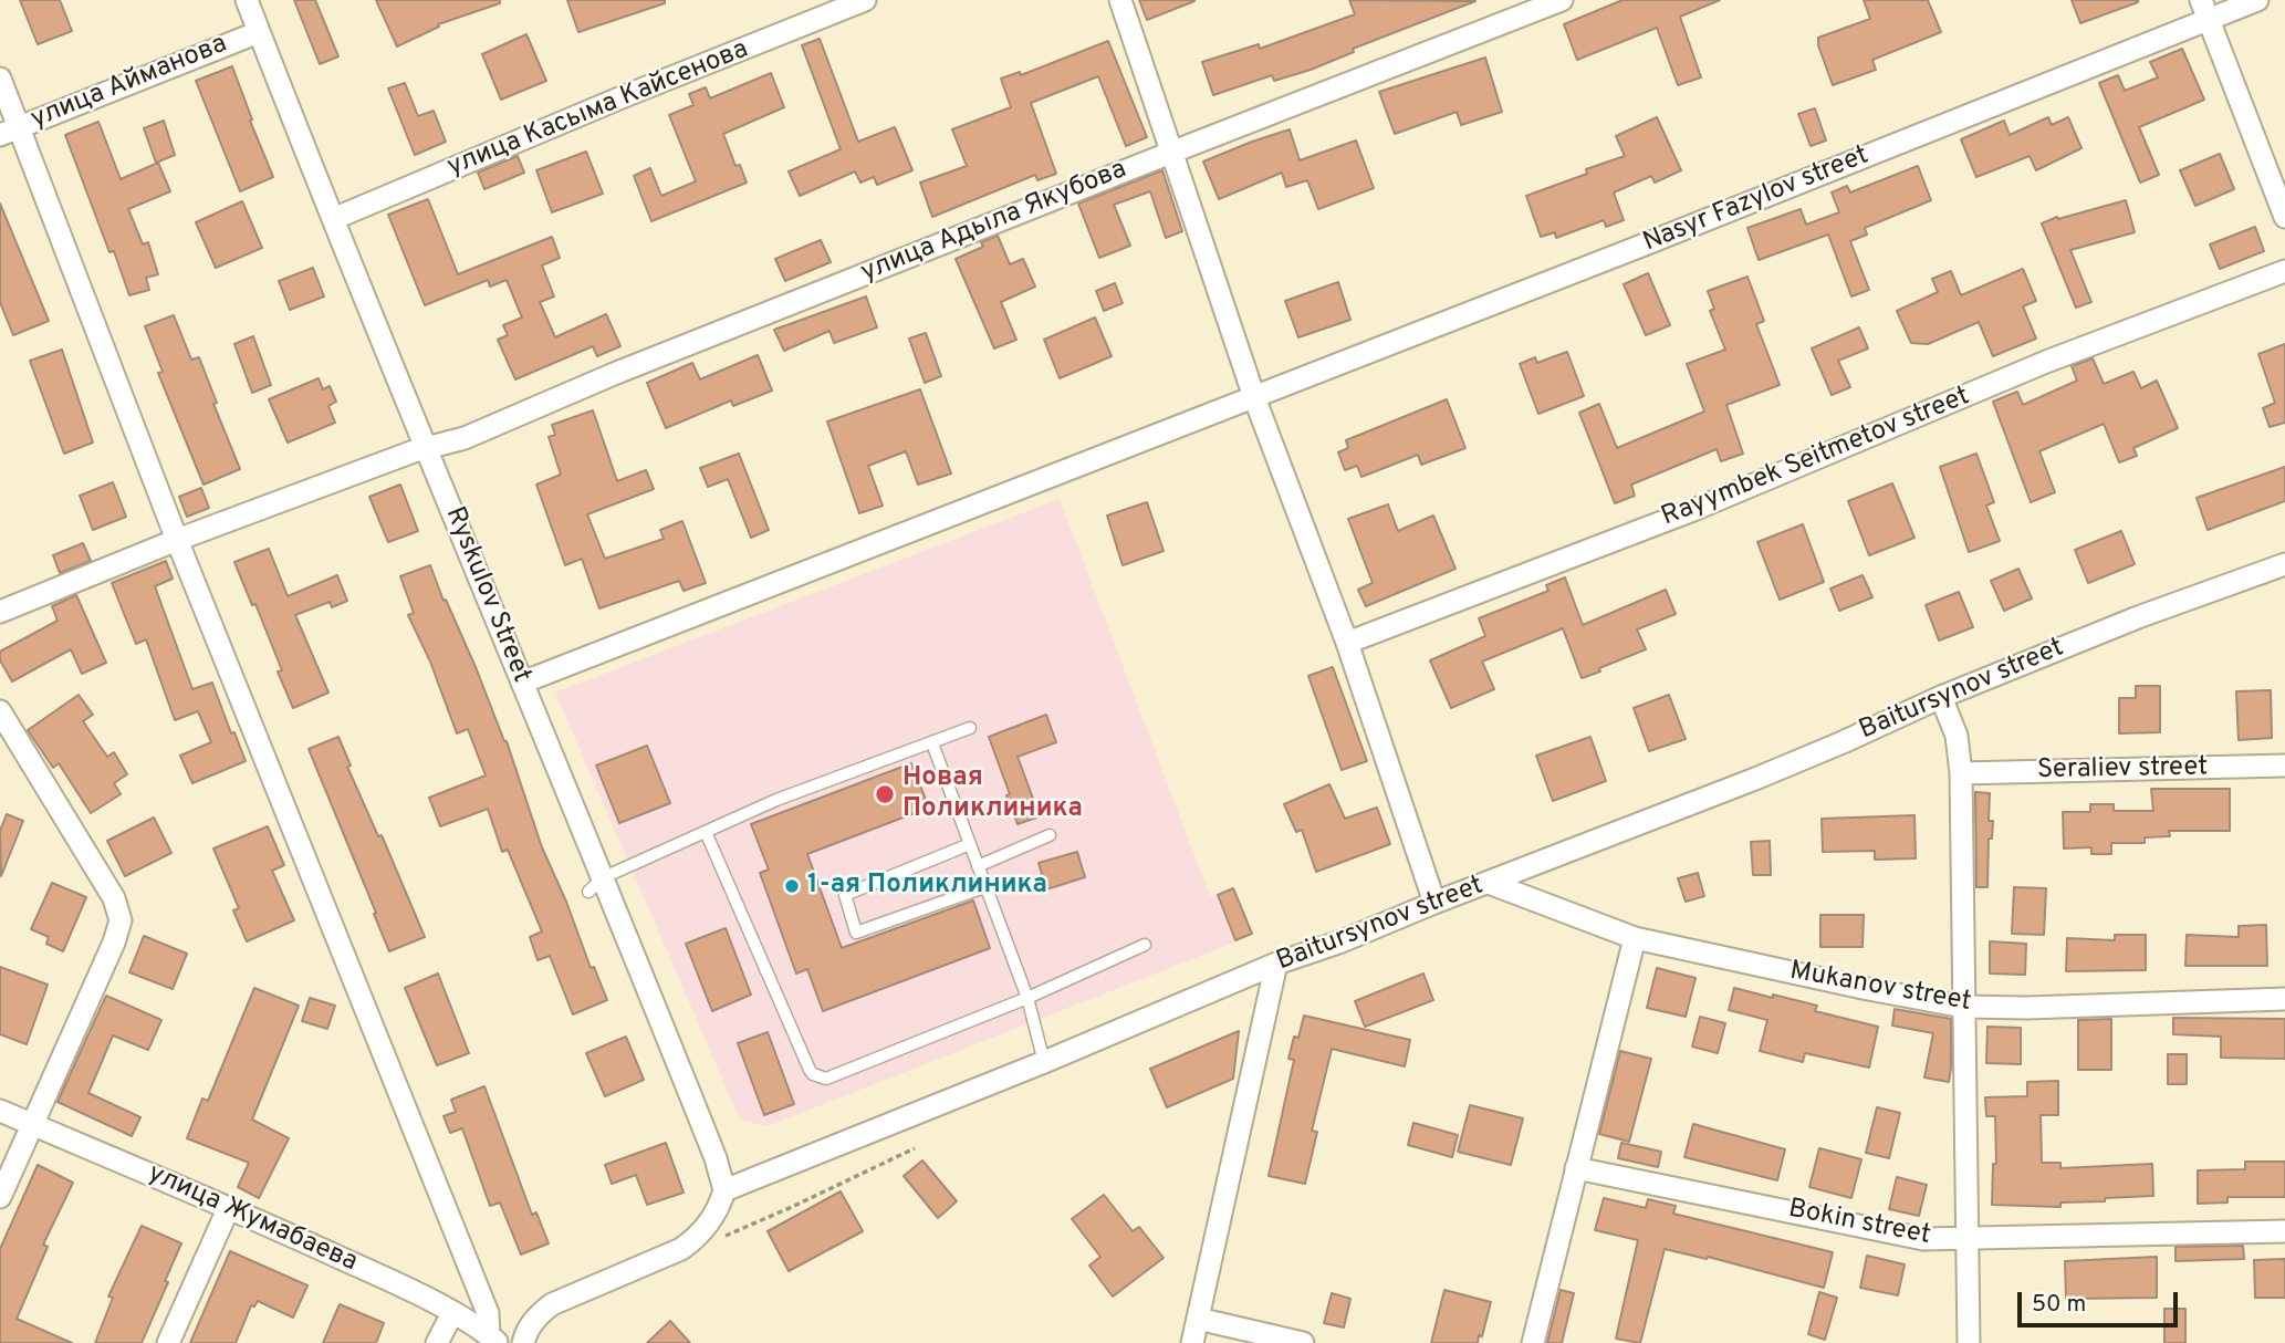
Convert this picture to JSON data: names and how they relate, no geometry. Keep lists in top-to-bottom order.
{
  "streets": {
    "street": [
      "улица Айманова",
      "улица Касыма Кайсенова",
      "Nasyr Fazylov street",
      "улица Адыла Якубова",
      "Rayymbek Seitmetov street",
      "Ryskulov Street",
      "Baitursynov street",
      "Seraliev street",
      "Mukanov street",
      "улица Жумабаева",
      "Bokin street"
    ]
  },
  "crossings": [
    ["улица Айманова", "Ryskulov Street"],
    ["улица Касыма Кайсенова", "Ryskulov Street"],
    ["Nasyr Fazylov street", "Ryskulov Street"],
    ["улица Адыла Якубова", "Ryskulov Street"],
    ["Ryskulov Street", "Baitursynov street"],
    ["Baitursynov street", "Mukanov street"]
  ],
  "places": ["Новая Поликлиника", "1-ая Поликлиника"],
  "scale_bar": "50 m"
}
